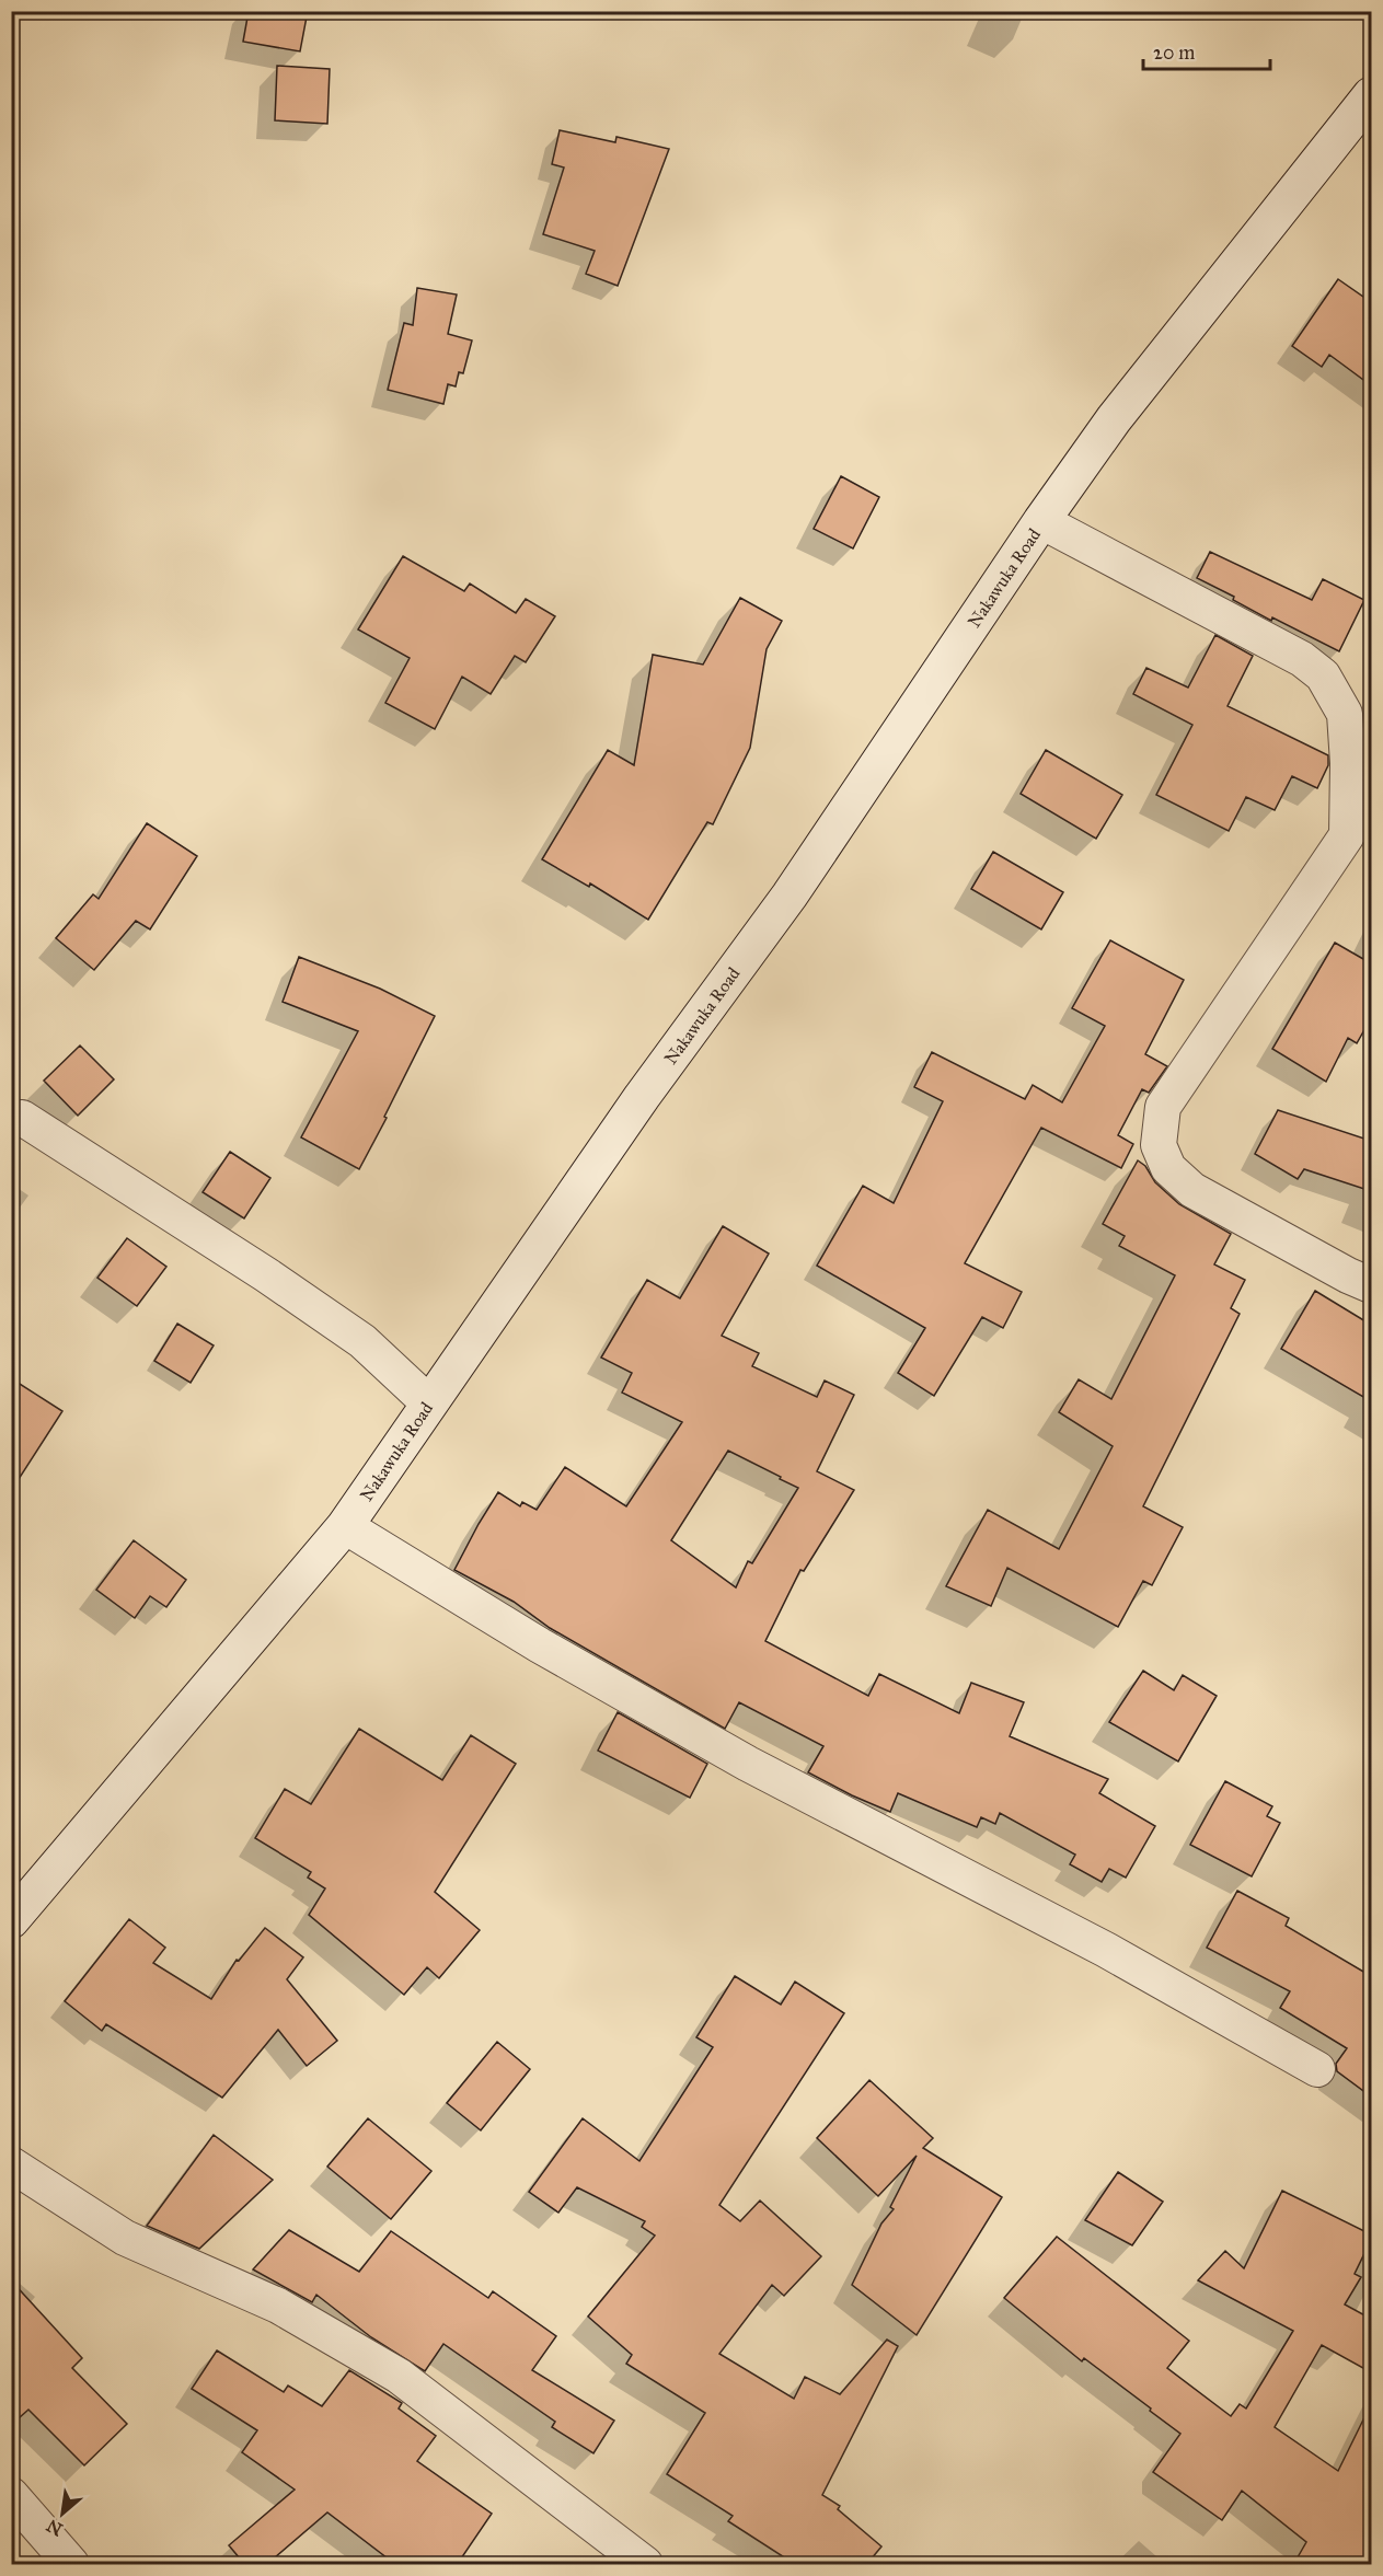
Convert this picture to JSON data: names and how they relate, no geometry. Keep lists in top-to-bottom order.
{
  "streets": {
    "main road": ["Nakawuka Road"]
  },
  "scale_bar": "20 m",
  "north": "bottom left"
}
